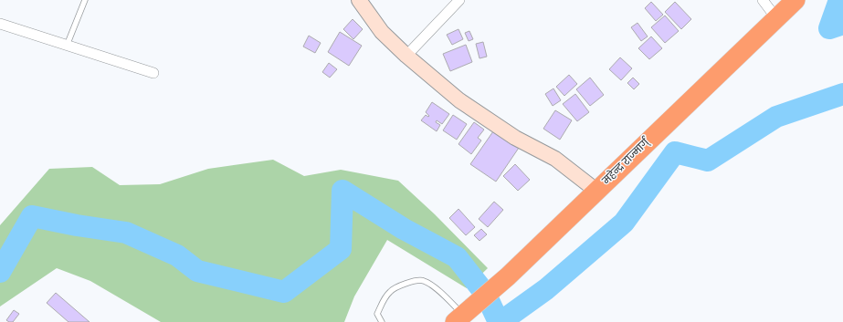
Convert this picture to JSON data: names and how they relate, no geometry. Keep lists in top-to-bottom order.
{
  "streets": {
    "highway": ["महेन्द्र राज्मार्ग्"]
  }
}
